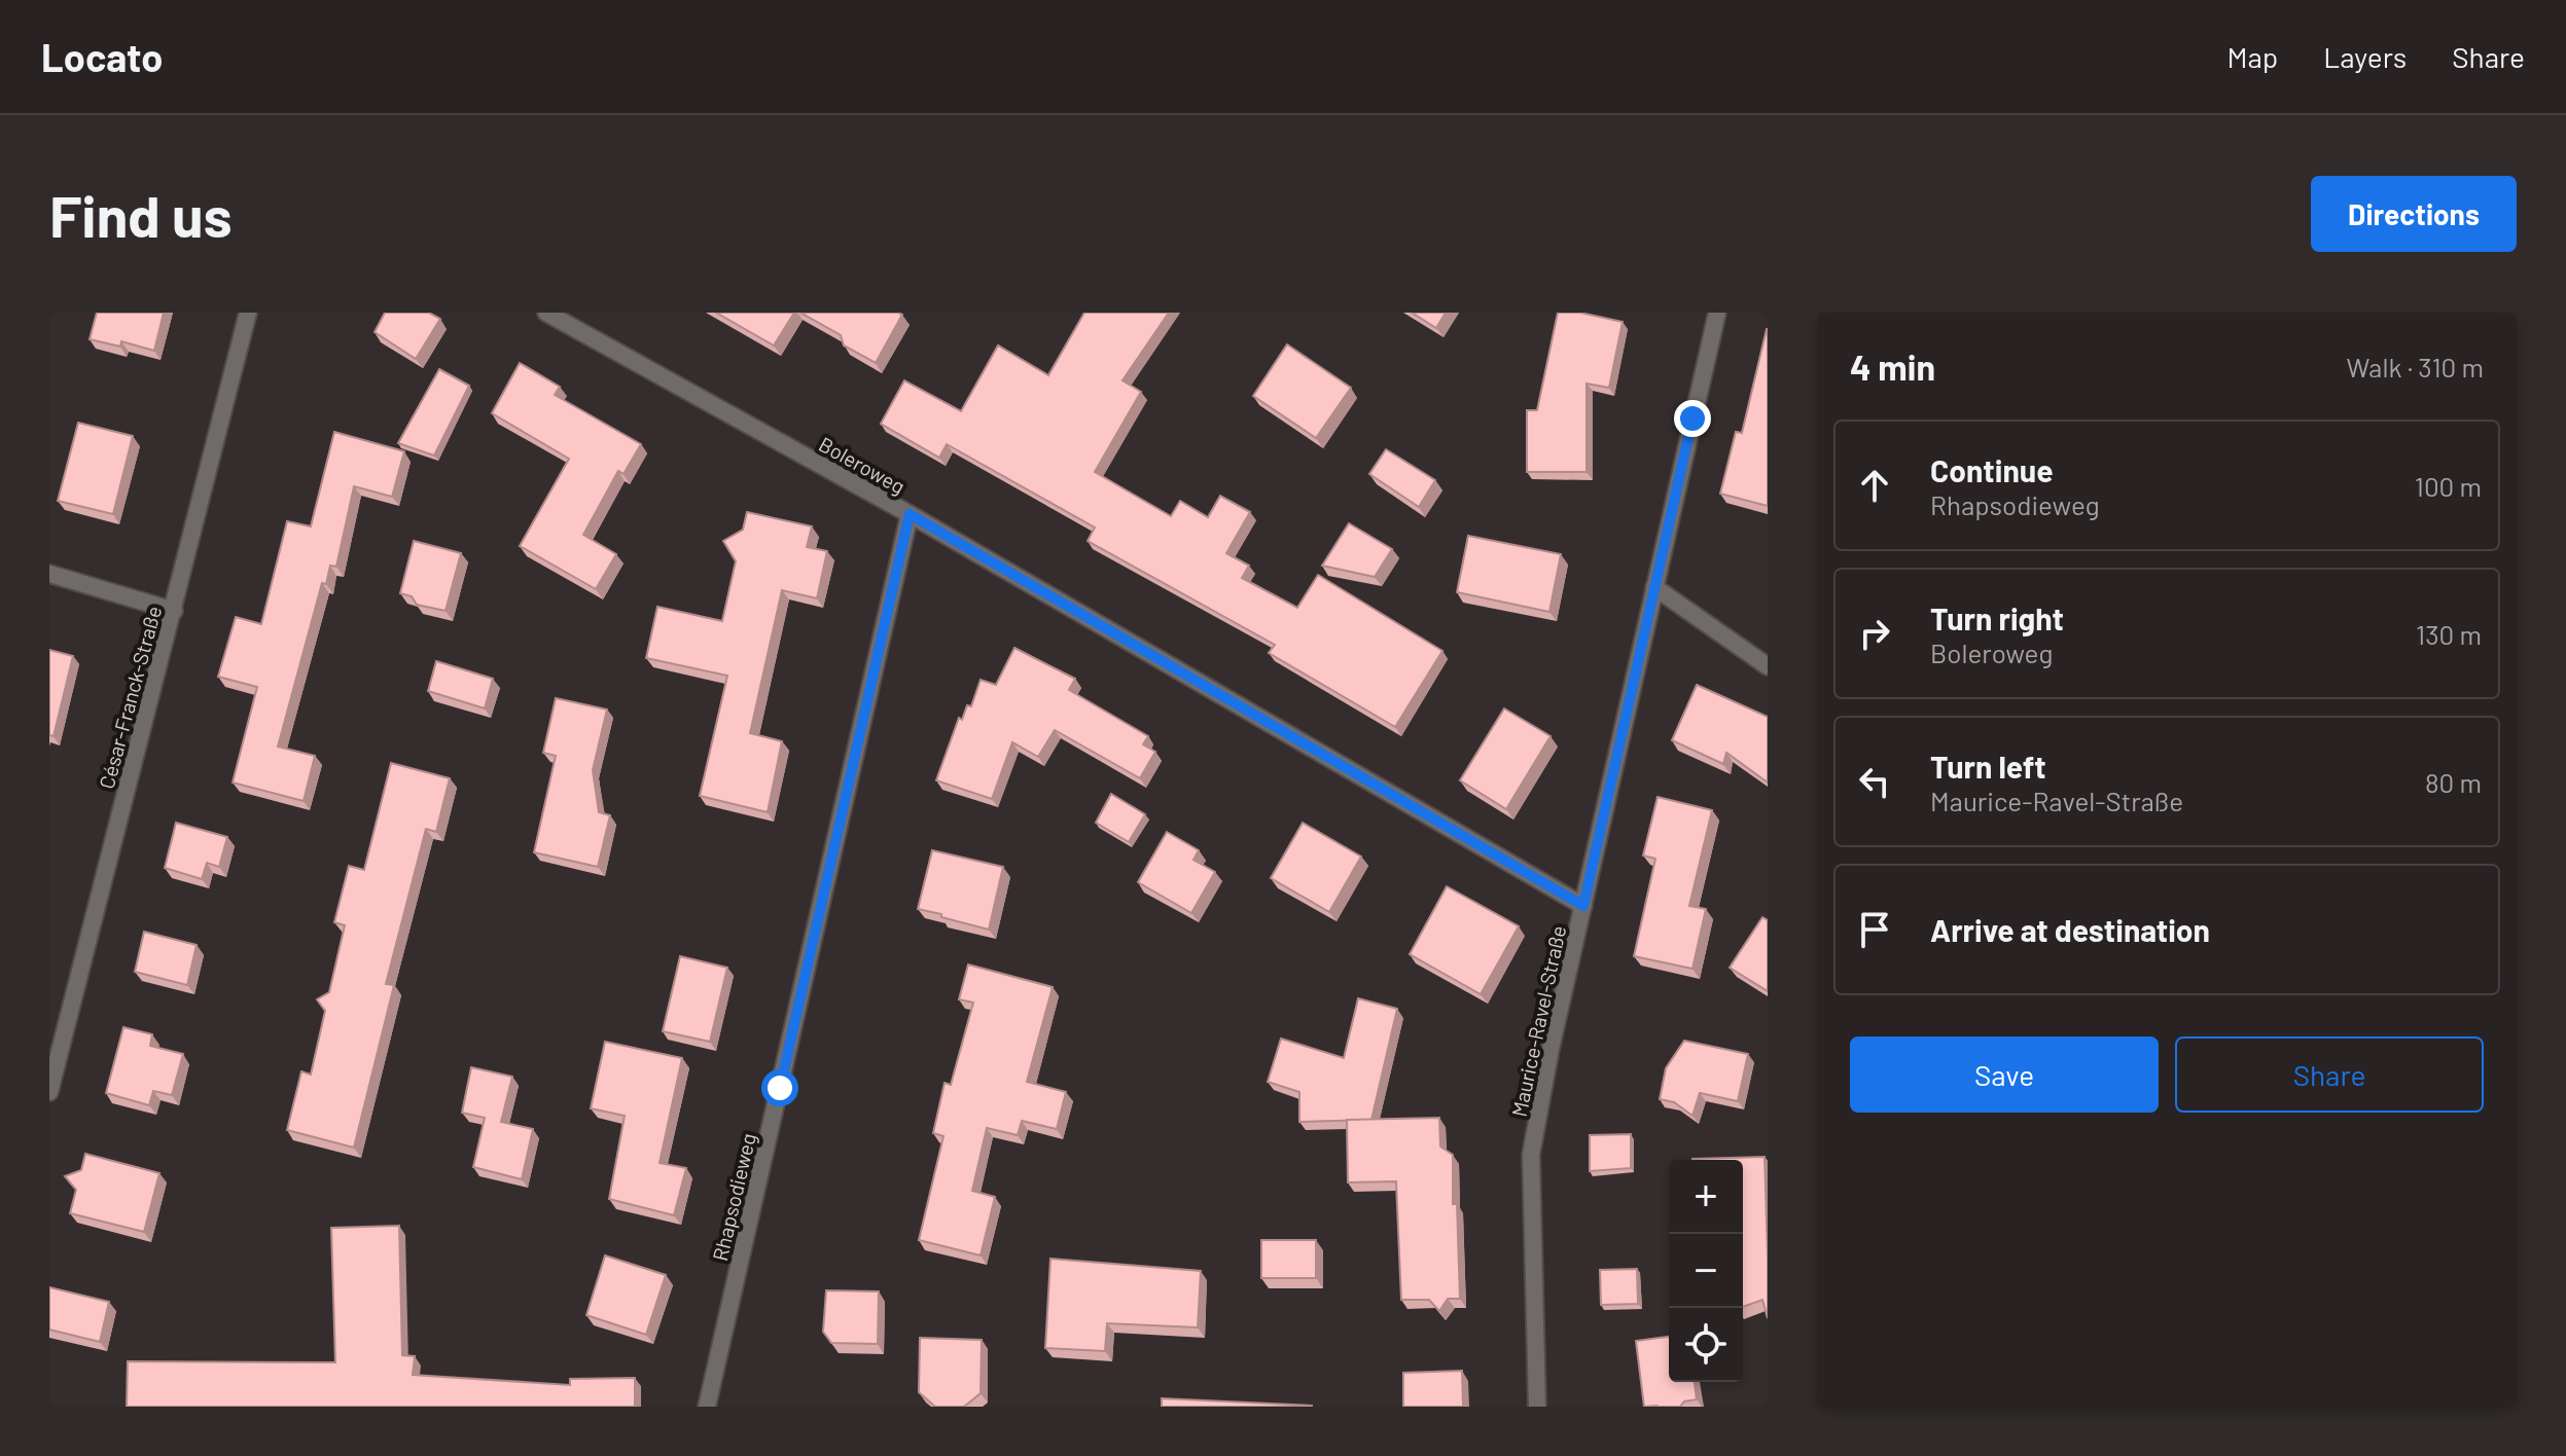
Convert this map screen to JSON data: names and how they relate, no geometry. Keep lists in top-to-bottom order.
{
  "streets": {
    "street": [
      "Boleroweg",
      "César-Franck-Straße",
      "Maurice-Ravel-Straße",
      "Rhapsodieweg"
    ]
  },
  "crossings": [
    ["Boleroweg", "Maurice-Ravel-Straße"],
    ["Boleroweg", "Rhapsodieweg"]
  ],
  "page": {
    "header": "Locato",
    "nav": ["Map", "Layers", "Share"],
    "buttons": [
      "Directions",
      ["Save", "Share"]
    ],
    "title": "Find us",
    "heading": ["4 min", "Walk · 310 m"],
    "list": [
      ["Continue", "Rhapsodieweg", "100 m"],
      ["Turn right", "Boleroweg", "130 m"],
      ["Turn left", "Maurice-Ravel-Straße", "80 m"],
      "Arrive at destination"
    ],
    "map_buttons": ["+", "−"]
  }
}
